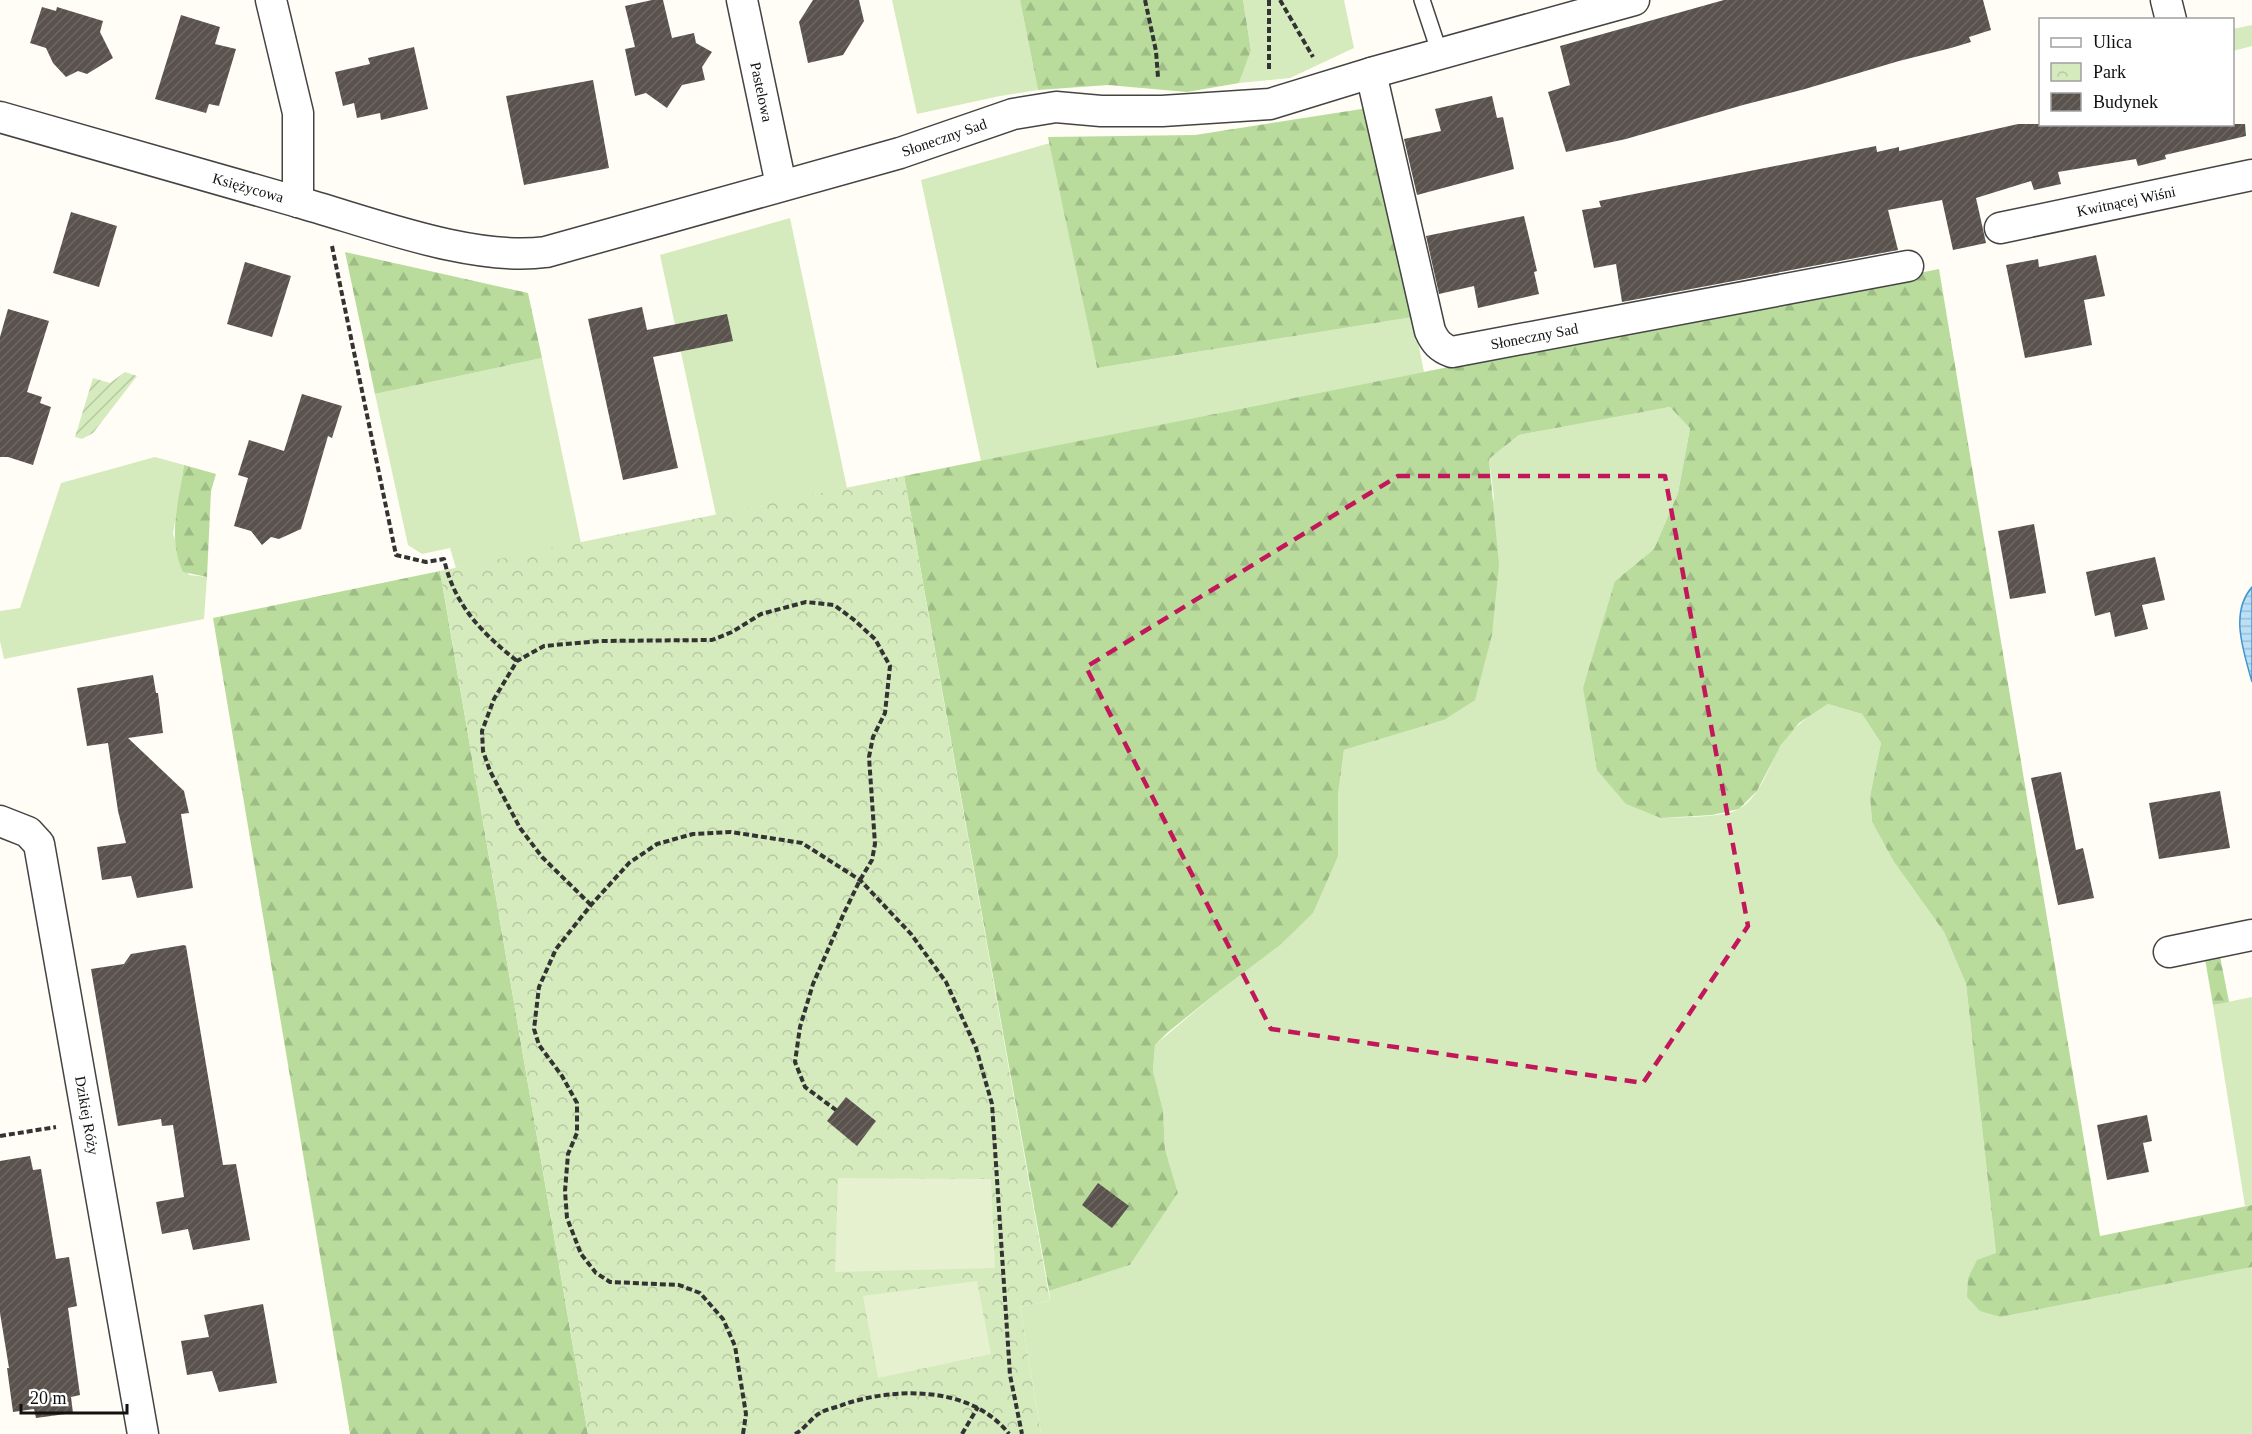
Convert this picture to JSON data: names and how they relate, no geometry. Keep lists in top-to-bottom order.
{
  "streets": {
    "street": [
      "Pastelowa",
      "Słoneczny Sad",
      "Księżycowa",
      "Kwitnącej Wiśni",
      "Dzikiej Róży"
    ]
  },
  "crossings": [
    ["Pastelowa", "Słoneczny Sad"],
    ["Słoneczny Sad", "Księżycowa"]
  ],
  "legend": ["Ulica", "Park", "Budynek"],
  "scale_bar": "20 m"
}
